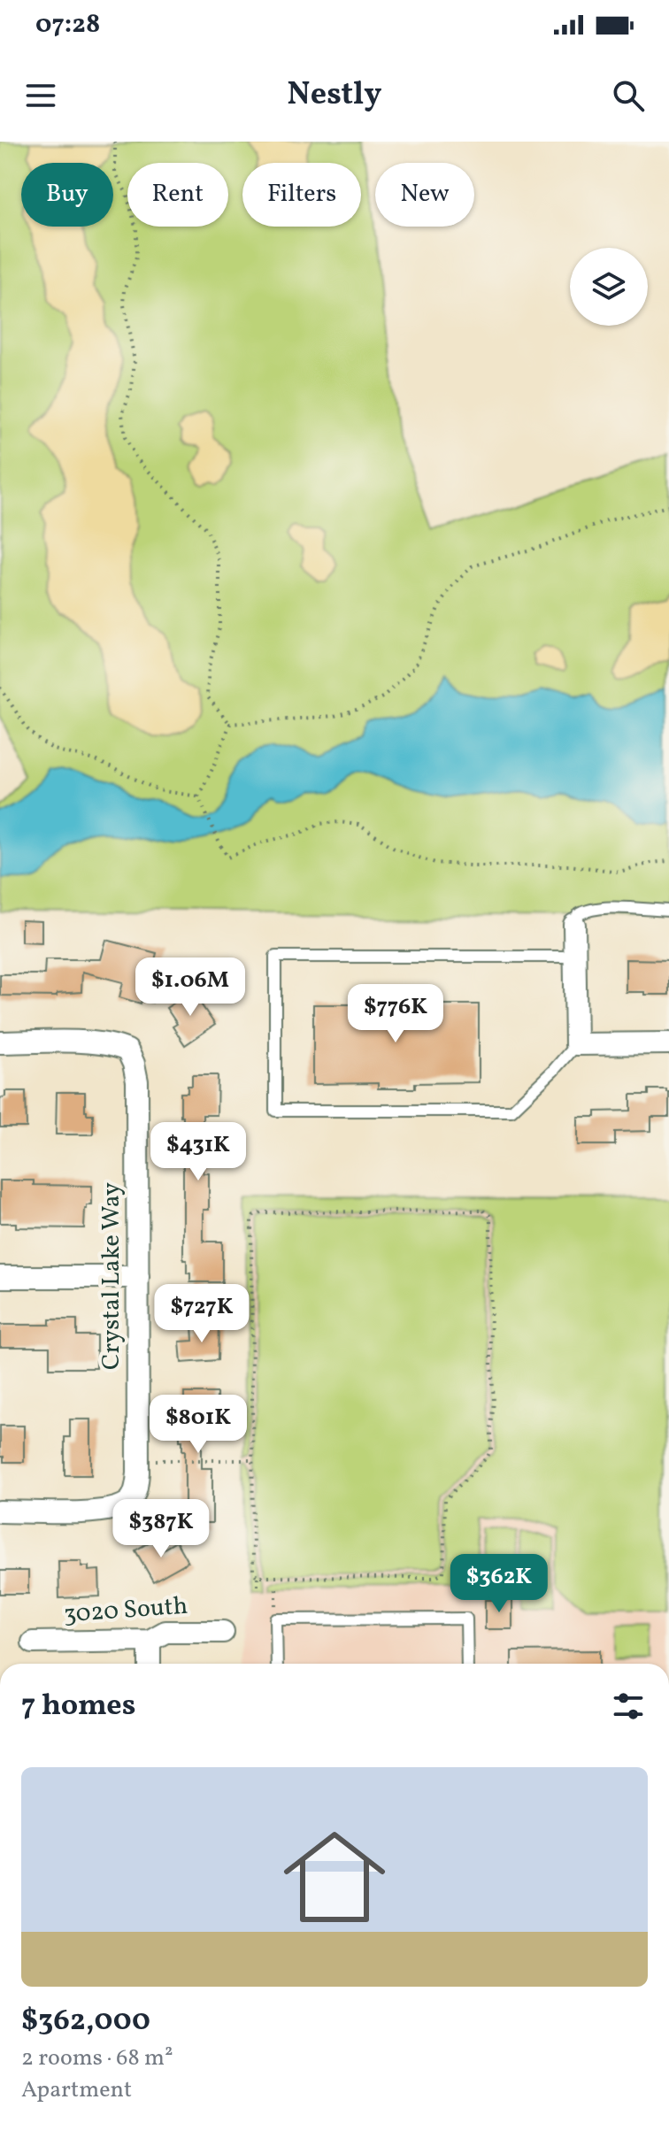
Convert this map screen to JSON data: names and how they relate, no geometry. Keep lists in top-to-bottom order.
{
  "streets": {
    "street": ["Crystal Lake Way", "3020 South"]
  },
  "page": {
    "status": "07:28",
    "header": "Nestly",
    "chip": [
      "Buy",
      "Rent",
      "Filters",
      "New"
    ],
    "price": [
      "$1.06M",
      "$776K",
      "$431K",
      "$727K",
      "$801K",
      "$387K",
      "$362K"
    ],
    "heading": "7 homes",
    "list": [
      {
        "name": "$362,000",
        "note": "2 rooms · 68 m² · Apartment"
      }
    ]
  }
}
